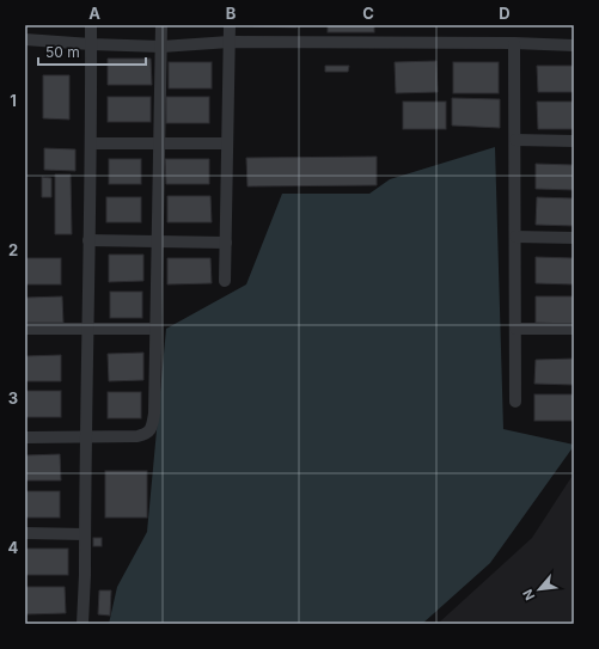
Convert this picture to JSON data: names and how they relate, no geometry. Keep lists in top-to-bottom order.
{
  "scale_bar": "50 m",
  "north": "bottom left",
  "grid": {
    "columns": [
      "A",
      "B",
      "C",
      "D"
    ],
    "rows": [
      "1",
      "2",
      "3",
      "4"
    ]
  }
}
